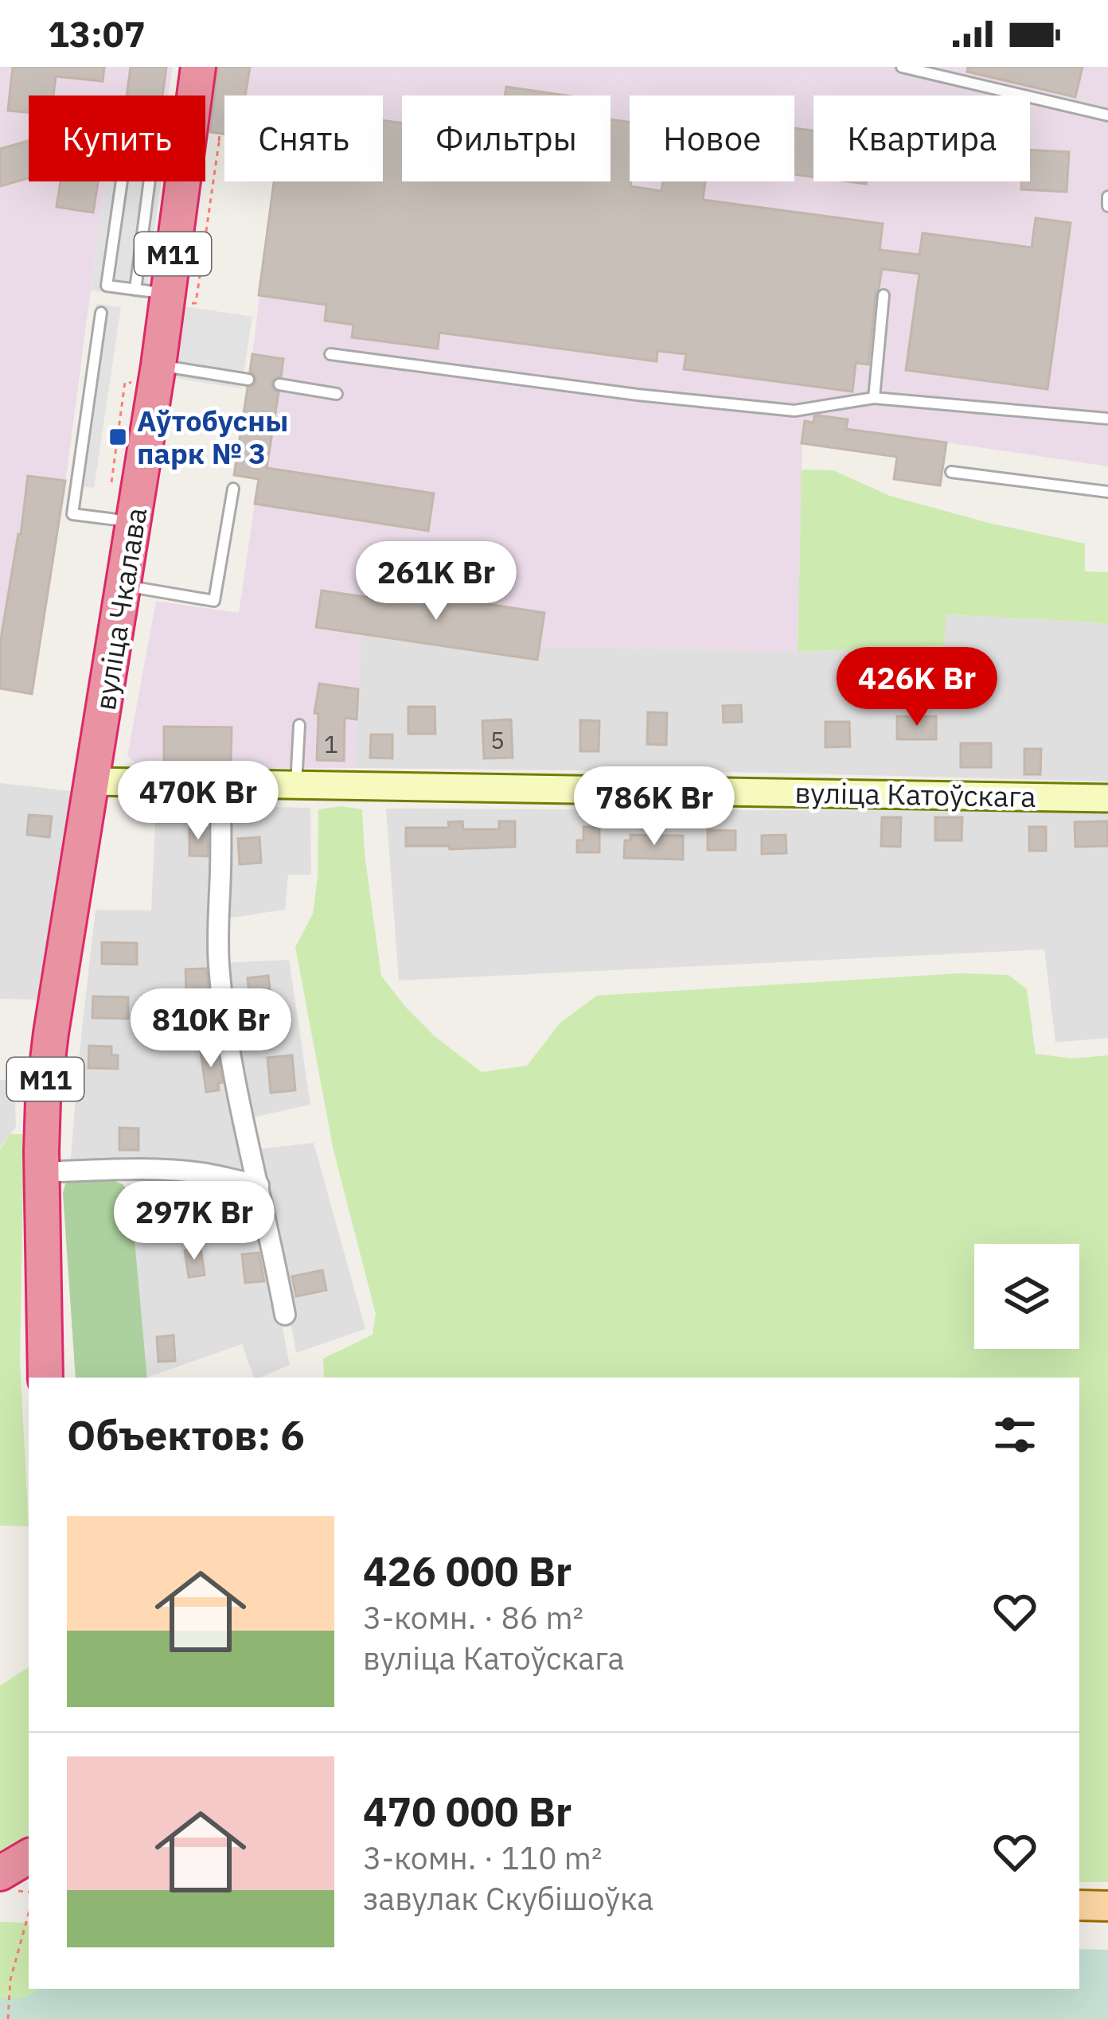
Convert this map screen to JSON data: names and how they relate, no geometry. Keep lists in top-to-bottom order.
{
  "streets": {
    "highway": ["М11", "вуліца Чкалава"],
    "main road": ["вуліца Катоўскага"]
  },
  "crossings": [
    ["вуліца Чкалава", "вуліца Катоўскага"]
  ],
  "places": {
    "transit": ["Аўтобусны парк № 3"]
  },
  "house_numbers": ["5", "1"],
  "page": {
    "status": "13:07",
    "chip": [
      "Купить",
      "Снять",
      "Фильтры",
      "Новое",
      "Квартира"
    ],
    "price": [
      "261K Br",
      "426K Br",
      "470K Br",
      "786K Br",
      "810K Br",
      "297K Br"
    ],
    "heading": "Объектов: 6",
    "list": [
      {
        "name": "426 000 Br",
        "note": "3-комн. · 86 m² · вуліца Катоўскага"
      },
      {
        "name": "470 000 Br",
        "note": "3-комн. · 110 m² · завулак Скубішоўка"
      }
    ]
  }
}
